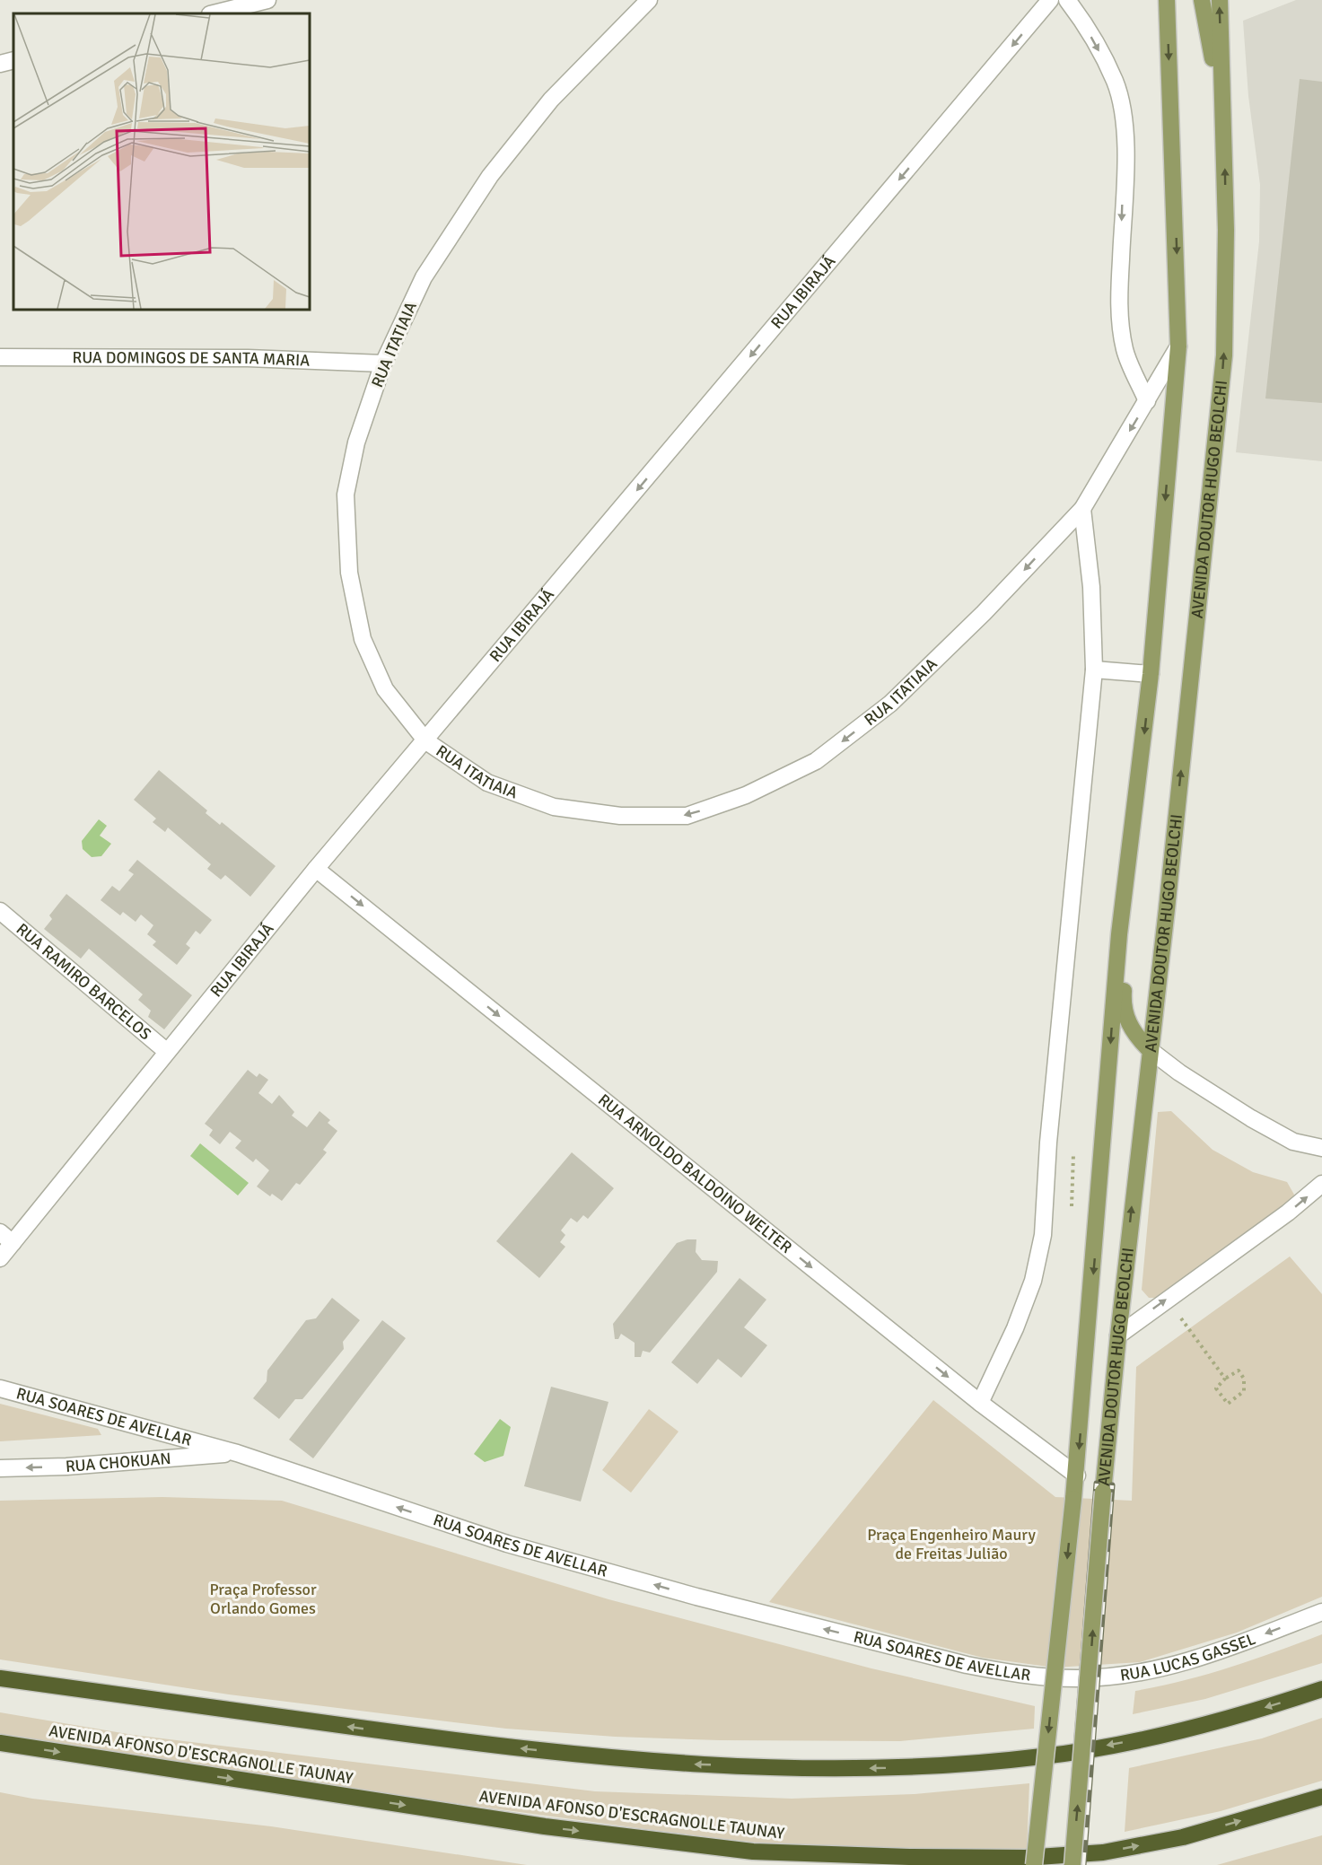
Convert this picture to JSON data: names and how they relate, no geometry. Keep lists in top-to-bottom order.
{
  "streets": {
    "highway": ["AVENIDA AFONSO D'ESCRAGNOLLE TAUNAY"],
    "main road": ["AVENIDA DOUTOR HUGO BEOLCHI"],
    "street": [
      "RUA IBIRAJÁ",
      "RUA ITATIAIA",
      "RUA DOMINGOS DE SANTA MARIA",
      "RUA RAMIRO BARCELOS",
      "RUA ARNOLDO BALDOINO WELTER",
      "RUA SOARES DE AVELLAR",
      "RUA CHOKUAN",
      "RUA LUCAS GASSEL"
    ]
  },
  "crossings": [
    ["RUA IBIRAJÁ", "RUA ITATIAIA"],
    ["RUA IBIRAJÁ", "RUA RAMIRO BARCELOS"],
    ["RUA IBIRAJÁ", "RUA ARNOLDO BALDOINO WELTER"],
    ["RUA ITATIAIA", "RUA DOMINGOS DE SANTA MARIA"],
    ["RUA ITATIAIA", "AVENIDA DOUTOR HUGO BEOLCHI"],
    ["AVENIDA DOUTOR HUGO BEOLCHI", "RUA ARNOLDO BALDOINO WELTER"],
    ["RUA SOARES DE AVELLAR", "RUA CHOKUAN"],
    ["RUA SOARES DE AVELLAR", "RUA LUCAS GASSEL"]
  ],
  "one_way": [
    "RUA IBIRAJÁ",
    "RUA ITATIAIA",
    "RUA ARNOLDO BALDOINO WELTER",
    "RUA SOARES DE AVELLAR",
    "RUA CHOKUAN",
    "RUA LUCAS GASSEL"
  ],
  "parks": ["Praça Engenheiro Maury de Freitas Julião", "Praça Professor Orlando Gomes"]
}
